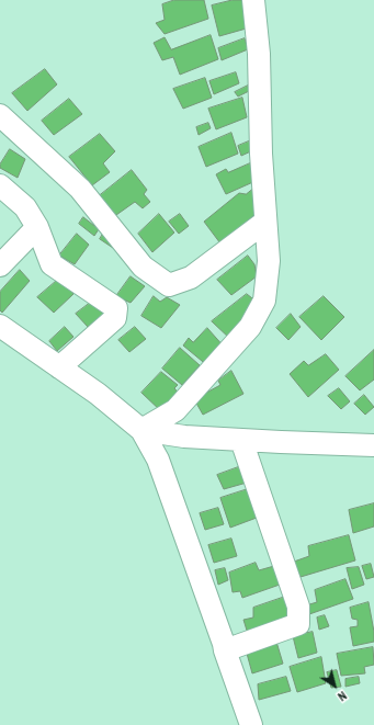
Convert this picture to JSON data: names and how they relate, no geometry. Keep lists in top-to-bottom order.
{
  "north": "bottom right"
}
